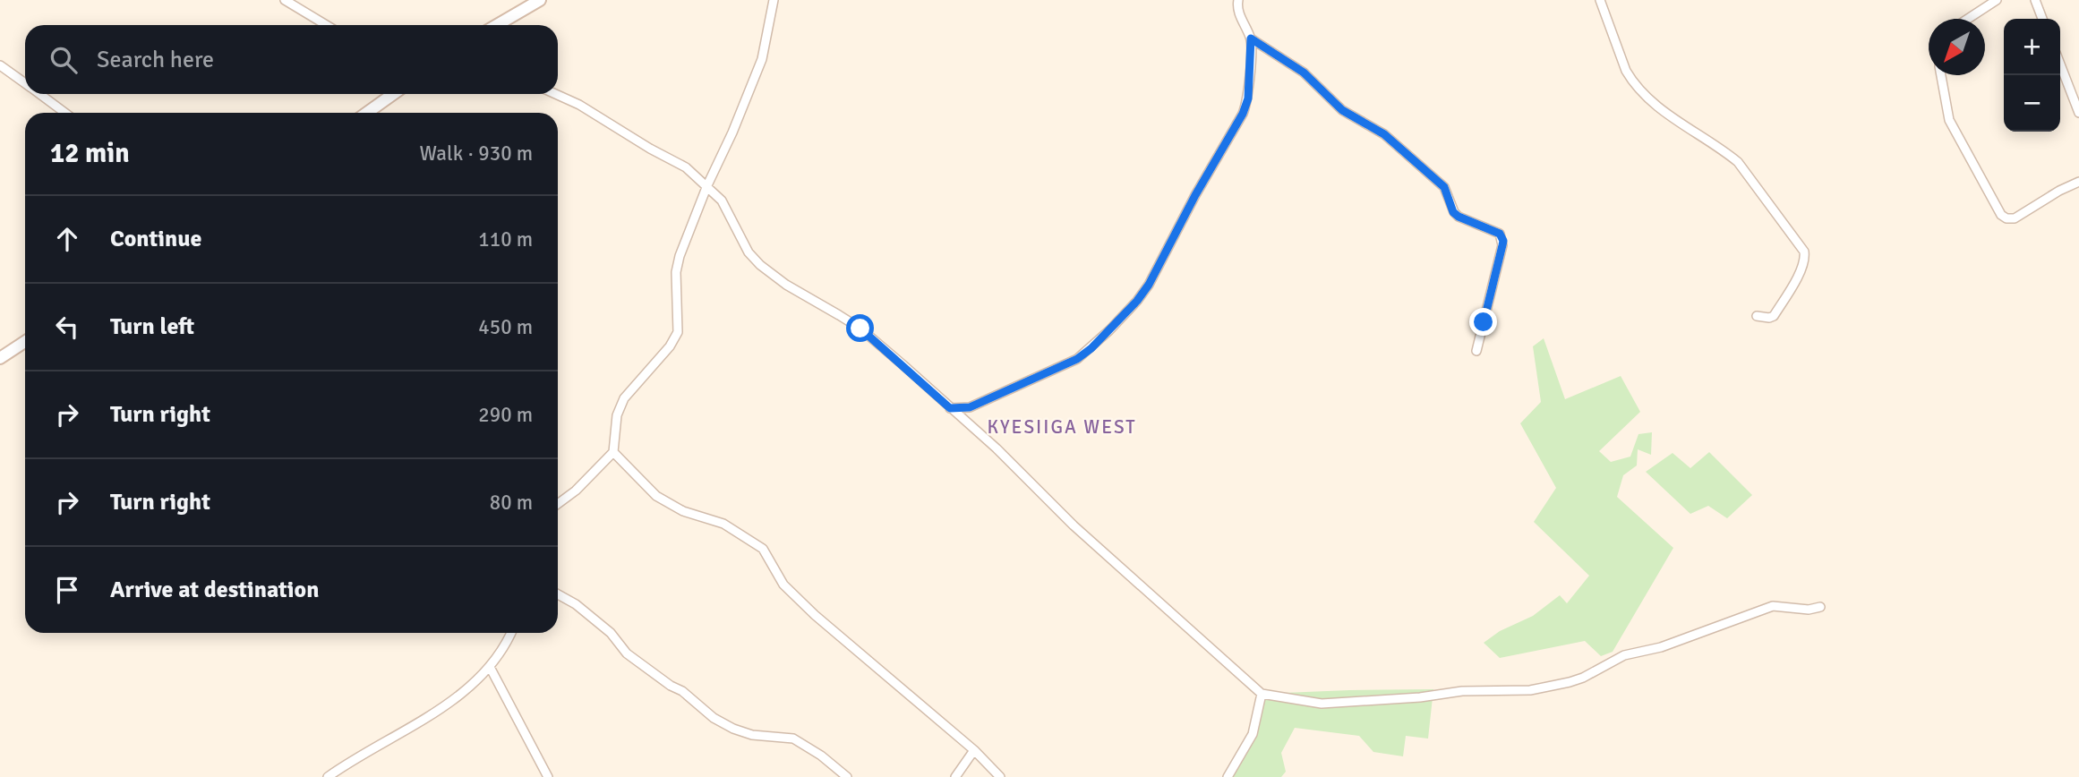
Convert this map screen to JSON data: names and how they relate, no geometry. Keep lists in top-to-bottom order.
{
  "districts": ["KYESIIGA WEST"],
  "north": "bottom left",
  "page": {
    "map_buttons": ["+", "−"],
    "search": "Search here",
    "heading": ["12 min", "Walk · 930 m"],
    "list": [
      ["Continue", "110 m"],
      ["Turn left", "450 m"],
      ["Turn right", "290 m"],
      ["Turn right", "80 m"],
      "Arrive at destination"
    ]
  }
}
